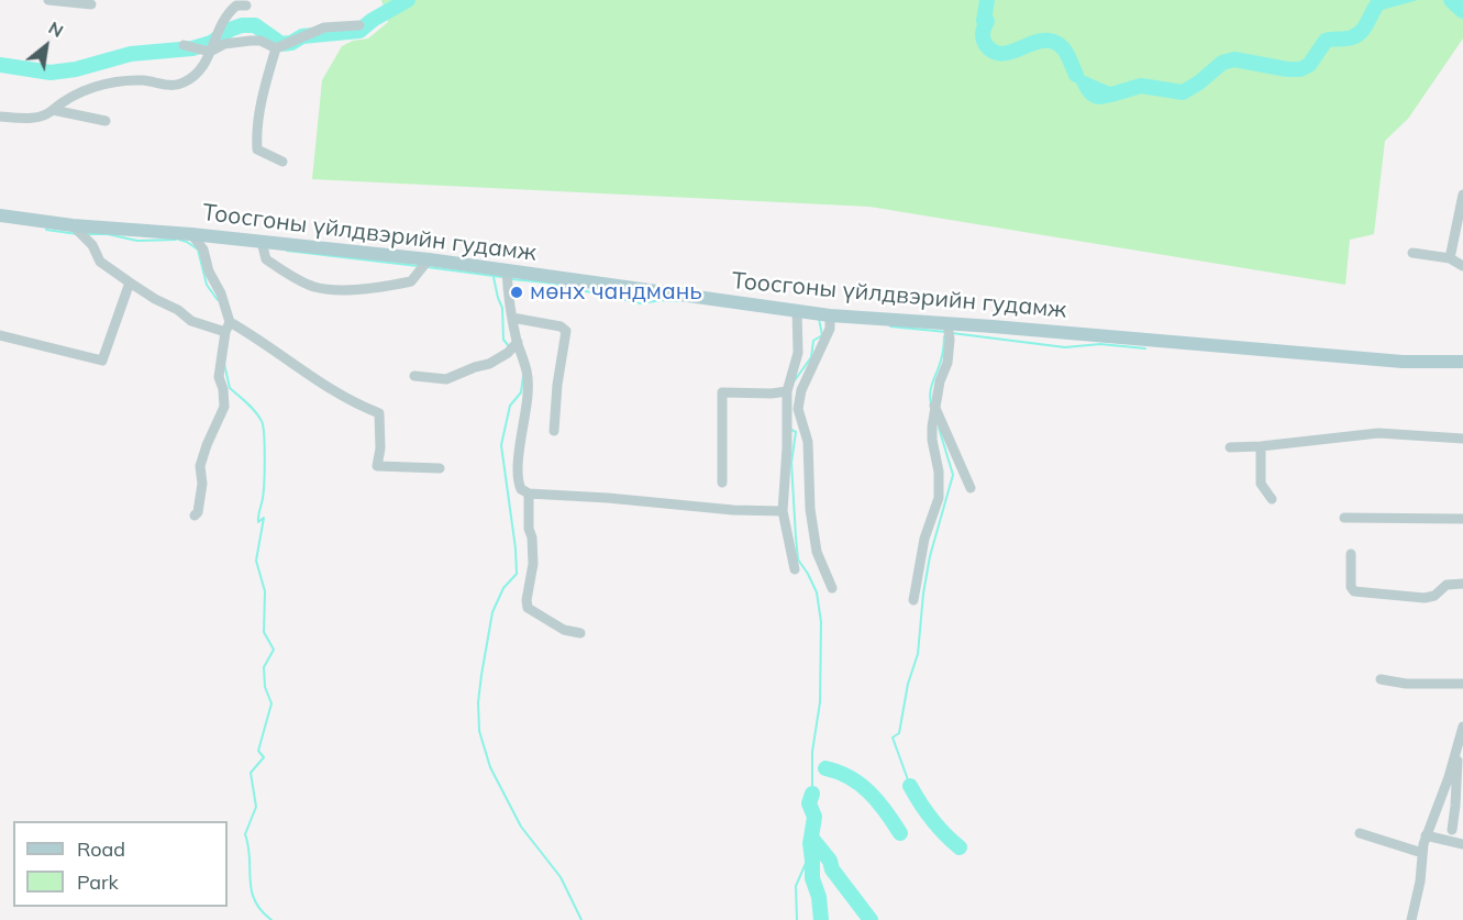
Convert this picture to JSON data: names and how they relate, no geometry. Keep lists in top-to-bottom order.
{
  "streets": {
    "main road": ["Тоосгоны үйлдвэрийн гудамж"]
  },
  "places": ["мөнх чандмань"],
  "legend": ["Road", "Park"],
  "north": "top right"
}
